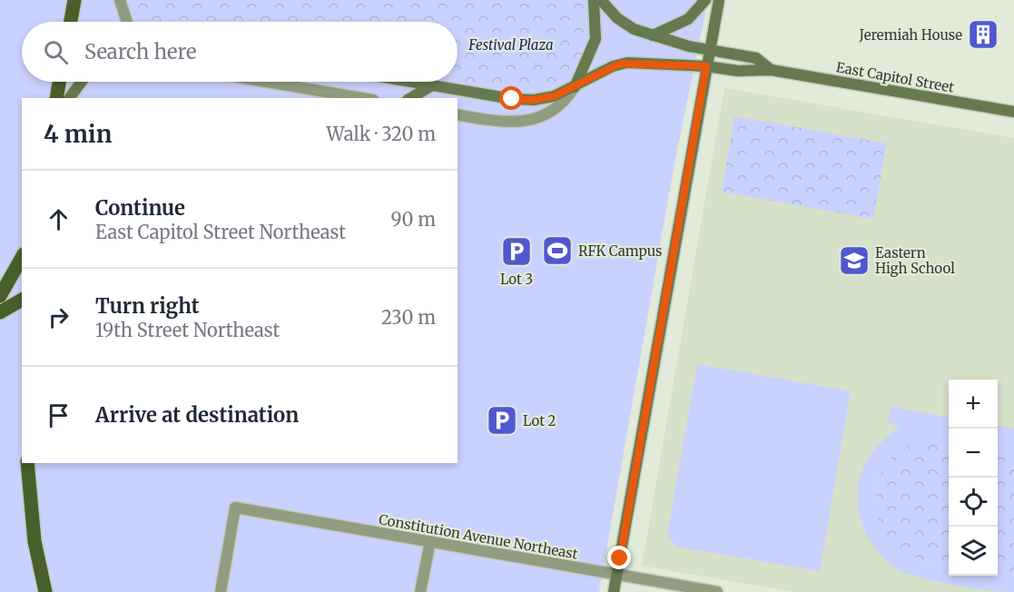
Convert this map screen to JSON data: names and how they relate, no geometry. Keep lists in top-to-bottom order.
{
  "streets": {
    "main road": ["East Capitol Street"],
    "street": ["Constitution Avenue Northeast"]
  },
  "parks": ["Festival Plaza"],
  "places": {
    "building": ["Jeremiah House"],
    "sports": ["RFK Campus"],
    "parking": ["Lot 3", "Lot 2"],
    "school or university": ["Eastern High School"]
  },
  "page": {
    "search": "Search here",
    "heading": ["4 min", "Walk · 320 m"],
    "list": [
      ["Continue", "East Capitol Street Northeast", "90 m"],
      ["Turn right", "19th Street Northeast", "230 m"],
      "Arrive at destination"
    ],
    "map_buttons": ["+", "−"]
  }
}
